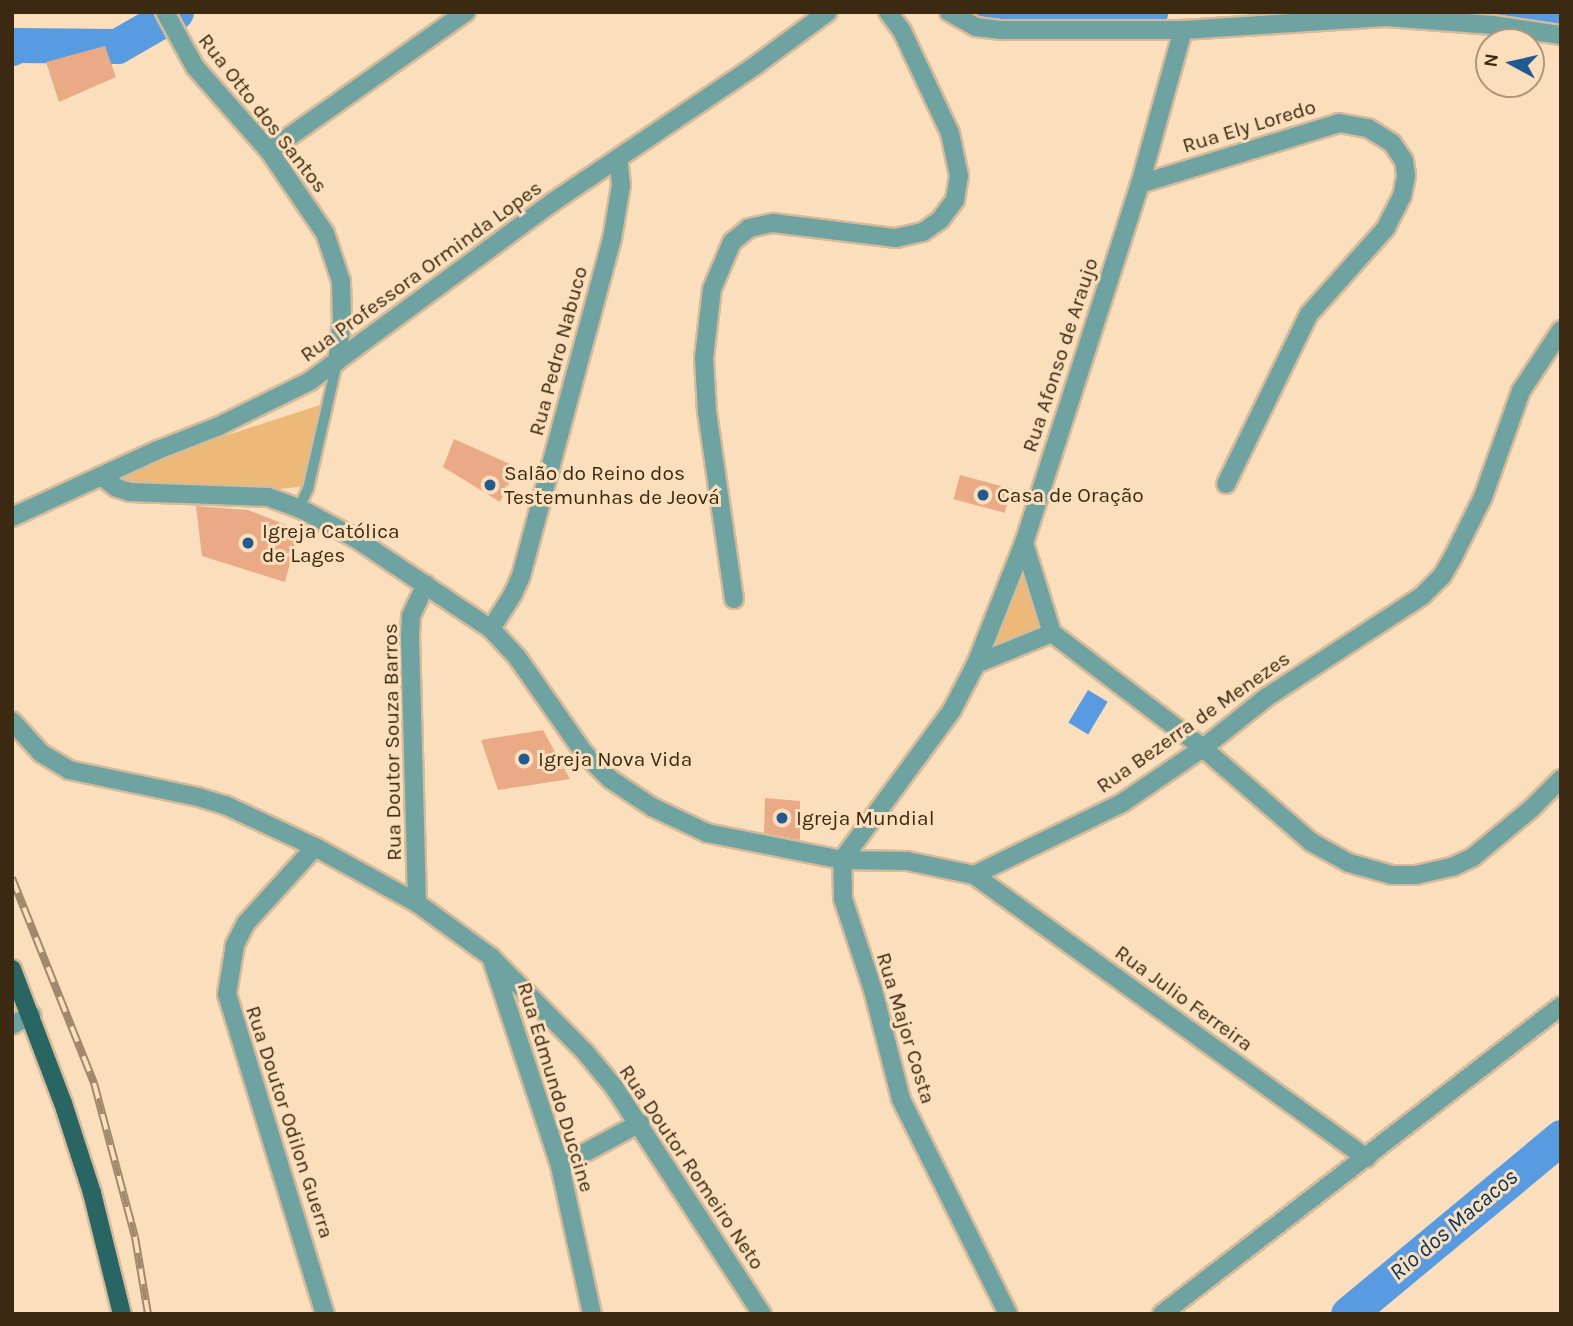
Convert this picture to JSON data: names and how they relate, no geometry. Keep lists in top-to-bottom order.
{
  "streets": {
    "street": [
      "Rua Otto dos Santos",
      "Rua Ely Loredo",
      "Rua Professora Orminda Lopes",
      "Rua Pedro Nabuco",
      "Rua Afonso de Araujo",
      "Rua Bezerra de Menezes",
      "Rua Doutor Souza Barros",
      "Rua Julio Ferreira",
      "Rua Major Costa",
      "Rua Edmundo Duccine",
      "Rua Doutor Odilon Guerra",
      "Rua Doutor Romeiro Neto"
    ]
  },
  "crossings": [
    ["Rua Otto dos Santos", "Rua Professora Orminda Lopes"],
    ["Rua Ely Loredo", "Rua Afonso de Araujo"],
    ["Rua Professora Orminda Lopes", "Rua Pedro Nabuco"],
    ["Rua Afonso de Araujo", "Rua Major Costa"],
    ["Rua Bezerra de Menezes", "Rua Julio Ferreira"],
    ["Rua Doutor Souza Barros", "Rua Doutor Romeiro Neto"],
    ["Rua Edmundo Duccine", "Rua Doutor Romeiro Neto"],
    ["Rua Doutor Odilon Guerra", "Rua Doutor Romeiro Neto"]
  ],
  "water": ["Rio dos Macacos"],
  "places": [
    "Salão do Reino dos Testemunhas de Jeová",
    "Casa de Oração",
    "Igreja Católica de Lages",
    "Igreja Nova Vida",
    "Igreja Mundial"
  ],
  "north": "left"
}
